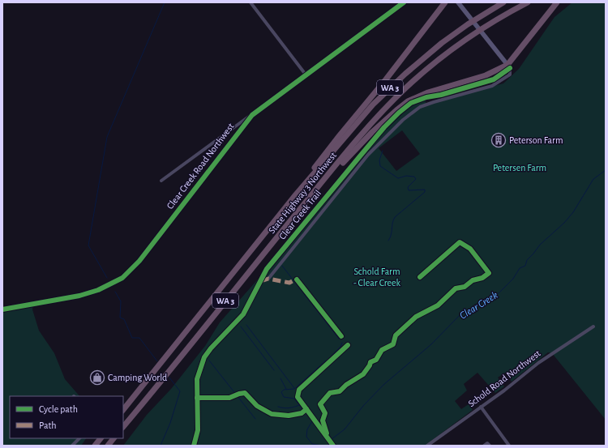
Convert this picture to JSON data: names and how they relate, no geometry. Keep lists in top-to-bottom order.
{
  "streets": {
    "highway": ["WA 3", "State Highway 3 Northwest"],
    "main road": ["Clear Creek Road Northwest"],
    "street": ["Schold Road Northwest"],
    "cycle path": ["Clear Creek Trail"]
  },
  "water": ["Clear Creek"],
  "parks": ["Petersen Farm", "Schold Farm - Clear Creek"],
  "places": {
    "building": ["Peterson Farm"],
    "shop": ["Camping World"]
  },
  "legend": ["Cycle path", "Path"]
}
